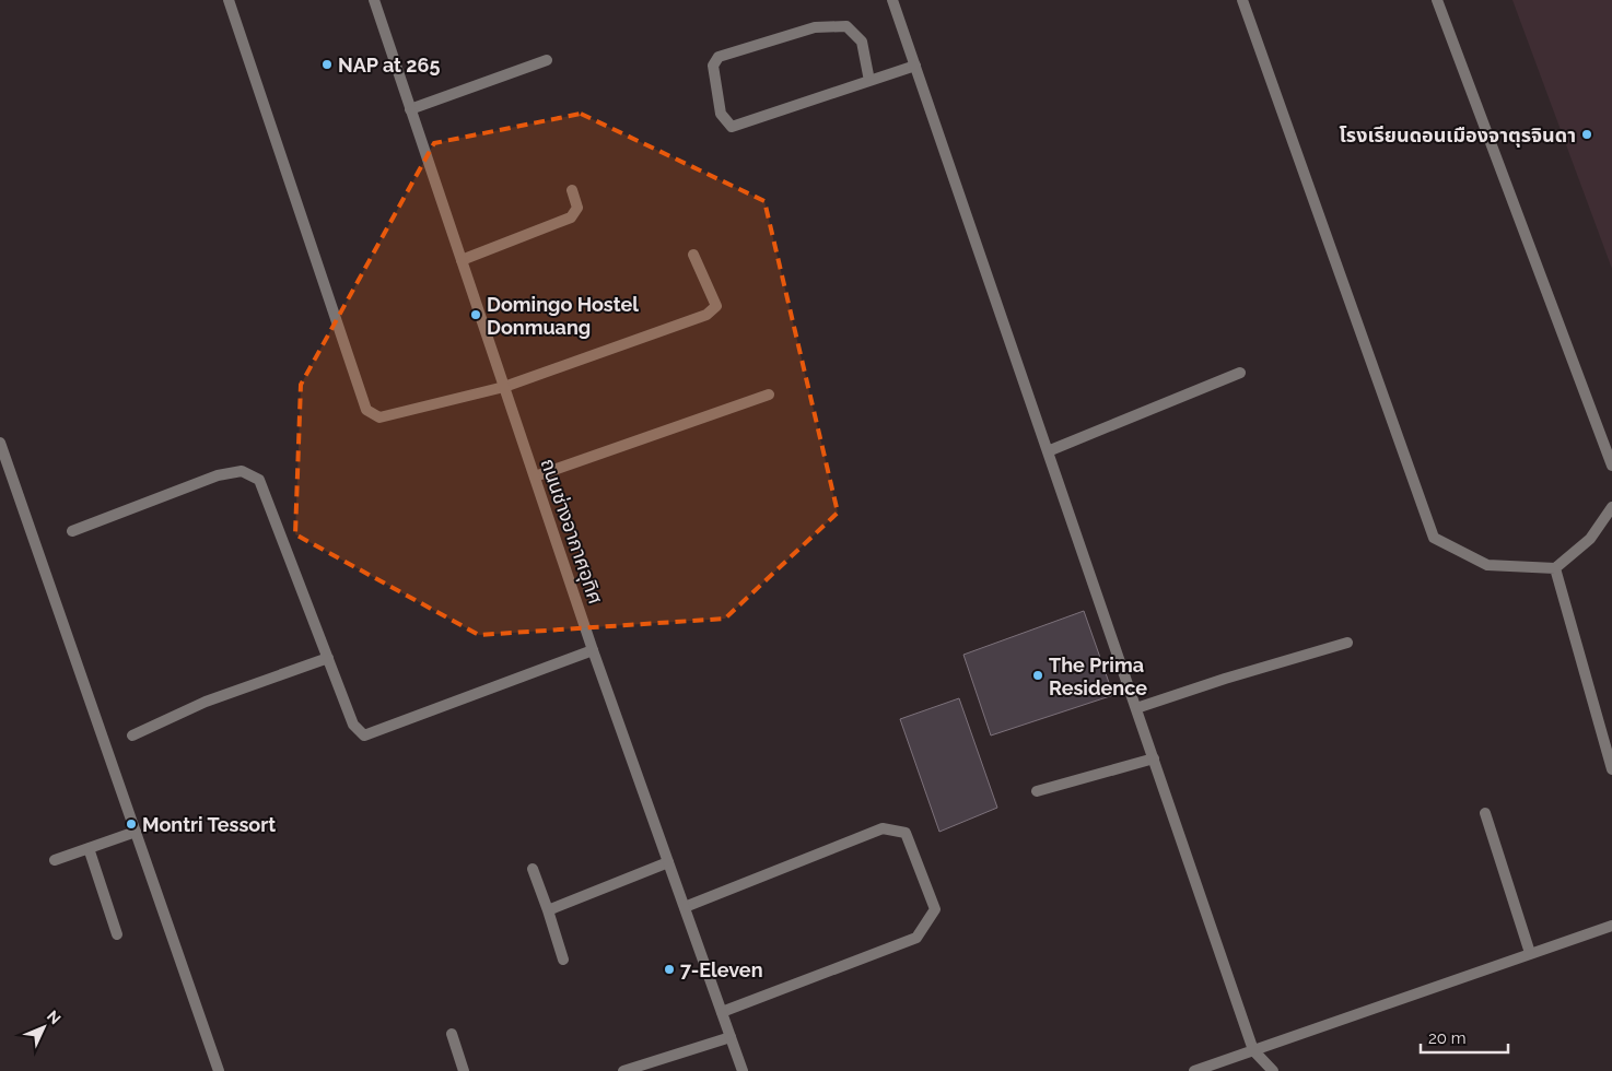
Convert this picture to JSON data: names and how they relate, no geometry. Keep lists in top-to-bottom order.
{
  "streets": {
    "street": ["ถนนช่างอากาศอุทิศ"]
  },
  "places": [
    "NAP at 265",
    "โรงเรียนดอนเมืองจาตุรจินดา",
    "Domingo Hostel Donmuang",
    "The Prima Residence",
    "Montri Tessort",
    "7-Eleven"
  ],
  "scale_bar": "20 m",
  "north": "top right"
}
